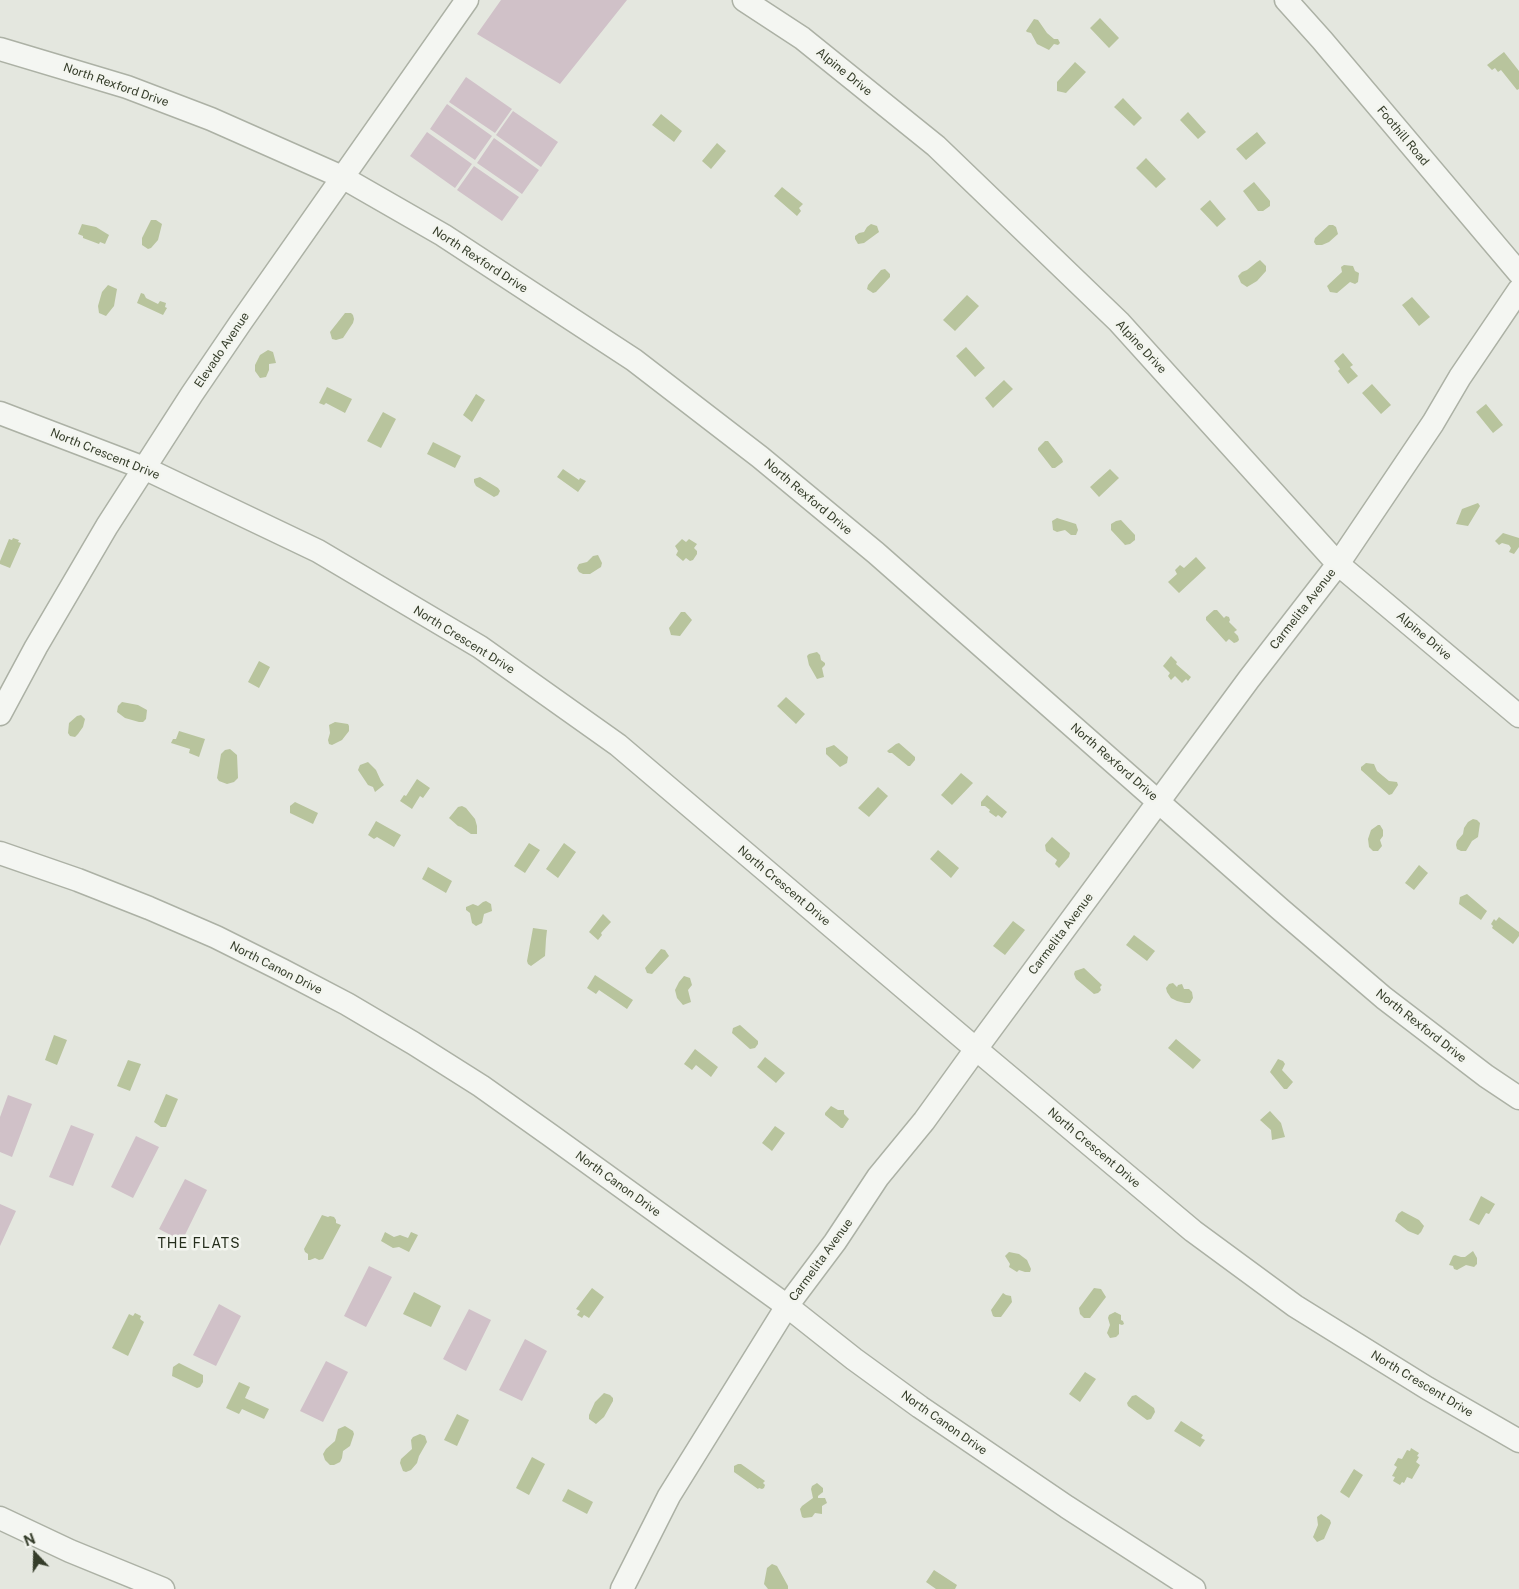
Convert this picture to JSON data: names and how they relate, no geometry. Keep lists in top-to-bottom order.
{
  "streets": {
    "street": [
      "Alpine Drive",
      "North Rexford Drive",
      "Foothill Road",
      "Elevado Avenue",
      "North Crescent Drive",
      "Carmelita Avenue",
      "North Canon Drive"
    ]
  },
  "crossings": [
    ["Alpine Drive", "Carmelita Avenue"],
    ["North Rexford Drive", "Elevado Avenue"],
    ["North Rexford Drive", "Carmelita Avenue"],
    ["Elevado Avenue", "North Crescent Drive"],
    ["North Crescent Drive", "Carmelita Avenue"],
    ["Carmelita Avenue", "North Canon Drive"]
  ],
  "districts": ["THE FLATS"],
  "north": "top"
}
